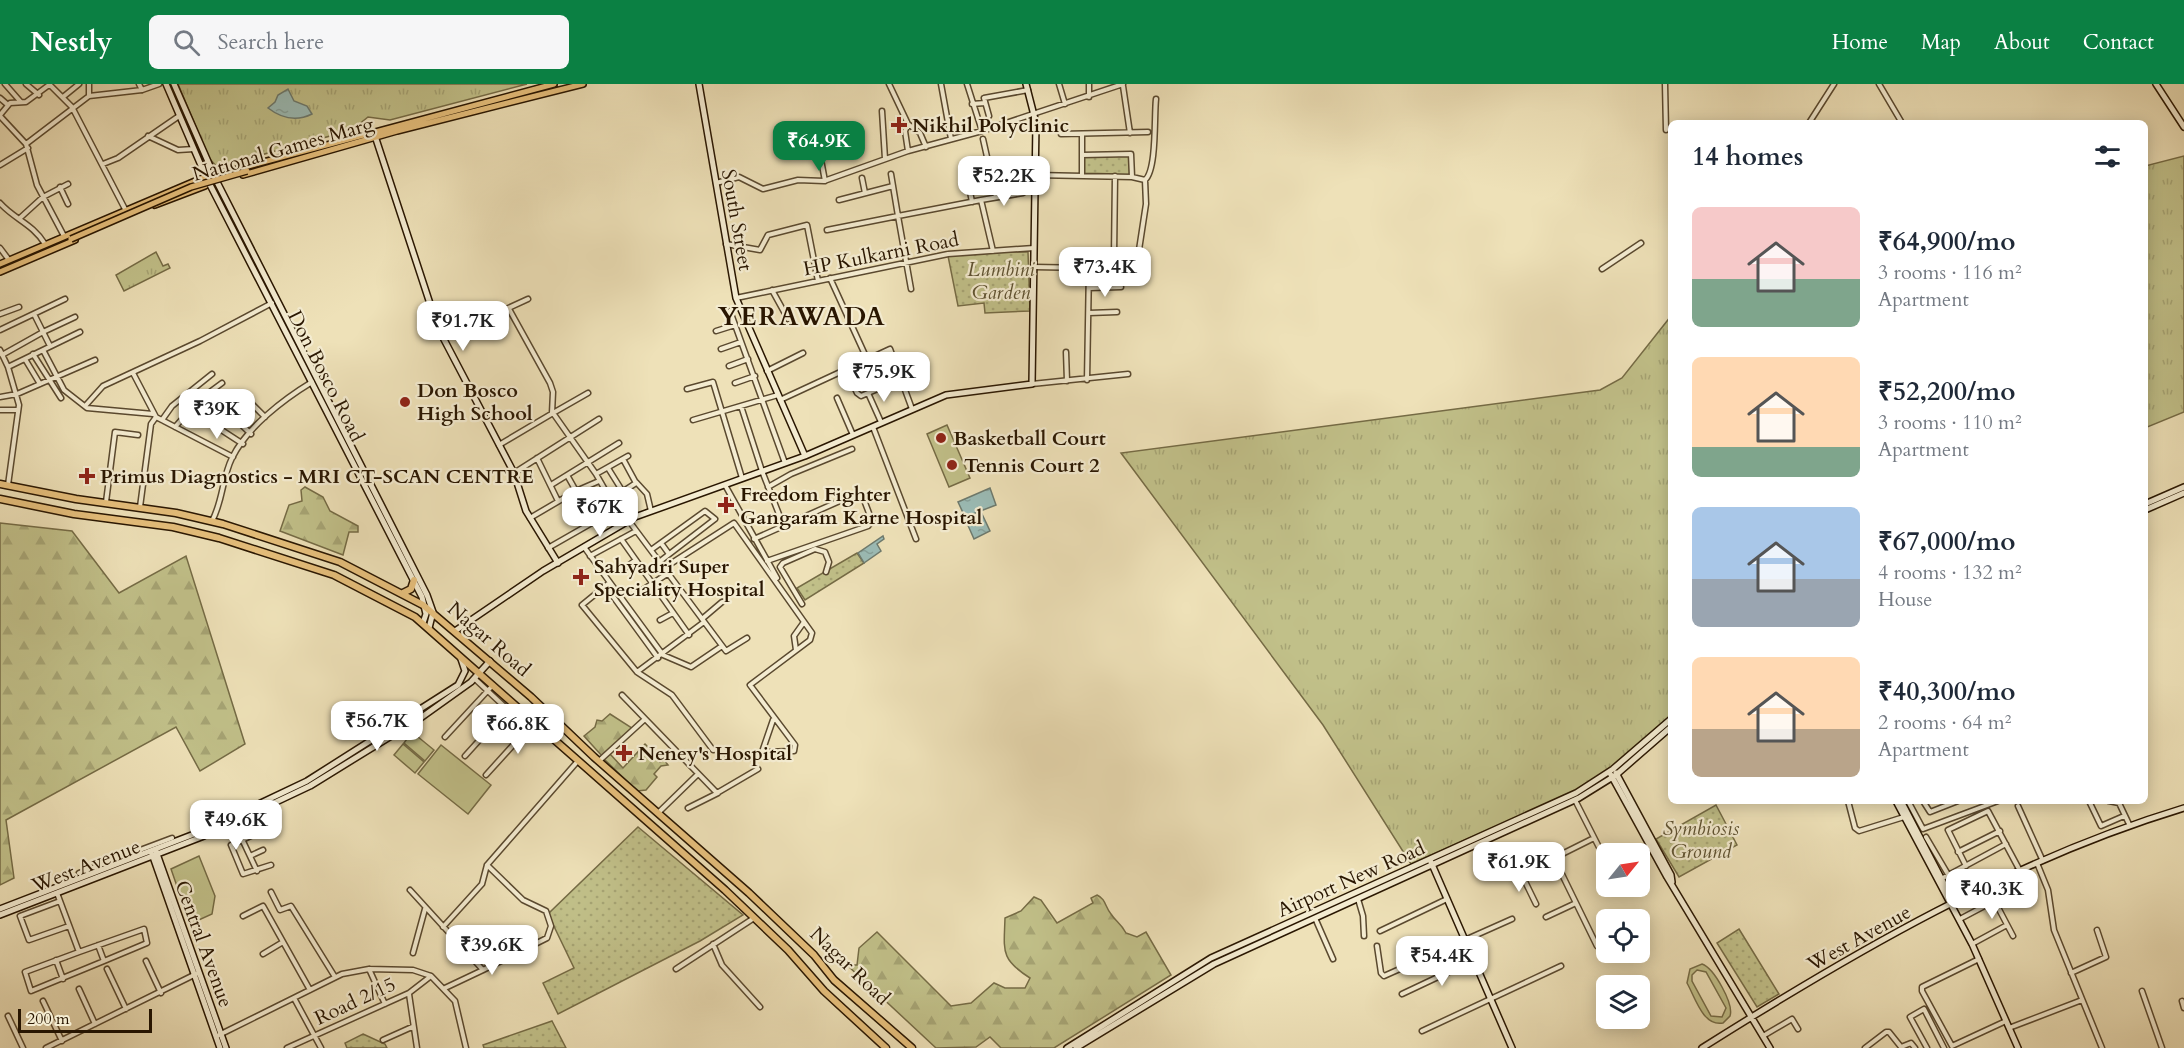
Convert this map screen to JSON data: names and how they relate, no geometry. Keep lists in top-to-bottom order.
{
  "streets": {
    "highway": ["Nagar Road"],
    "main road": [
      "National Games Marg",
      "South Street",
      "Don Bosco Road",
      "West Avenue",
      "Airport New Road",
      "Central Avenue"
    ],
    "street": ["HP Kulkarni Road", "Road 2/15"]
  },
  "crossings": [
    ["National Games Marg", "Don Bosco Road"],
    ["South Street", "HP Kulkarni Road"],
    ["Don Bosco Road", "Nagar Road"],
    ["Nagar Road", "West Avenue"],
    ["West Avenue", "Central Avenue"]
  ],
  "districts": ["YERAWADA"],
  "parks": ["Lumbini Garden", "Symbiosis Ground"],
  "places": {
    "health": [
      "Nikhil Polyclinic",
      "Primus Diagnostics - MRI CT-SCAN CENTRE",
      "Freedom Fighter Gangaram Karne Hospital",
      "Sahyadri Super Speciality Hospital",
      "Neney's Hospital"
    ],
    "other": ["Don Bosco High School", "Basketball Court", "Tennis Court 2"]
  },
  "scale_bar": "200 m",
  "north": "top right",
  "page": {
    "header": "Nestly",
    "search": "Search here",
    "nav": [
      "Home",
      "Map",
      "About",
      "Contact"
    ],
    "heading": "14 homes",
    "price": [
      "₹64.9K",
      "₹52.2K",
      "₹73.4K",
      "₹91.7K",
      "₹75.9K",
      "₹39K",
      "₹67K",
      "₹56.7K",
      "₹66.8K",
      "₹49.6K",
      "₹61.9K",
      "₹40.3K",
      "₹39.6K",
      "₹54.4K"
    ],
    "list": [
      {
        "name": "₹64,900/mo",
        "note": "3 rooms · 116 m² · Apartment"
      },
      {
        "name": "₹52,200/mo",
        "note": "3 rooms · 110 m² · Apartment"
      },
      {
        "name": "₹67,000/mo",
        "note": "4 rooms · 132 m² · House"
      },
      {
        "name": "₹40,300/mo",
        "note": "2 rooms · 64 m² · Apartment"
      }
    ],
    "scale": "200 m"
  }
}
